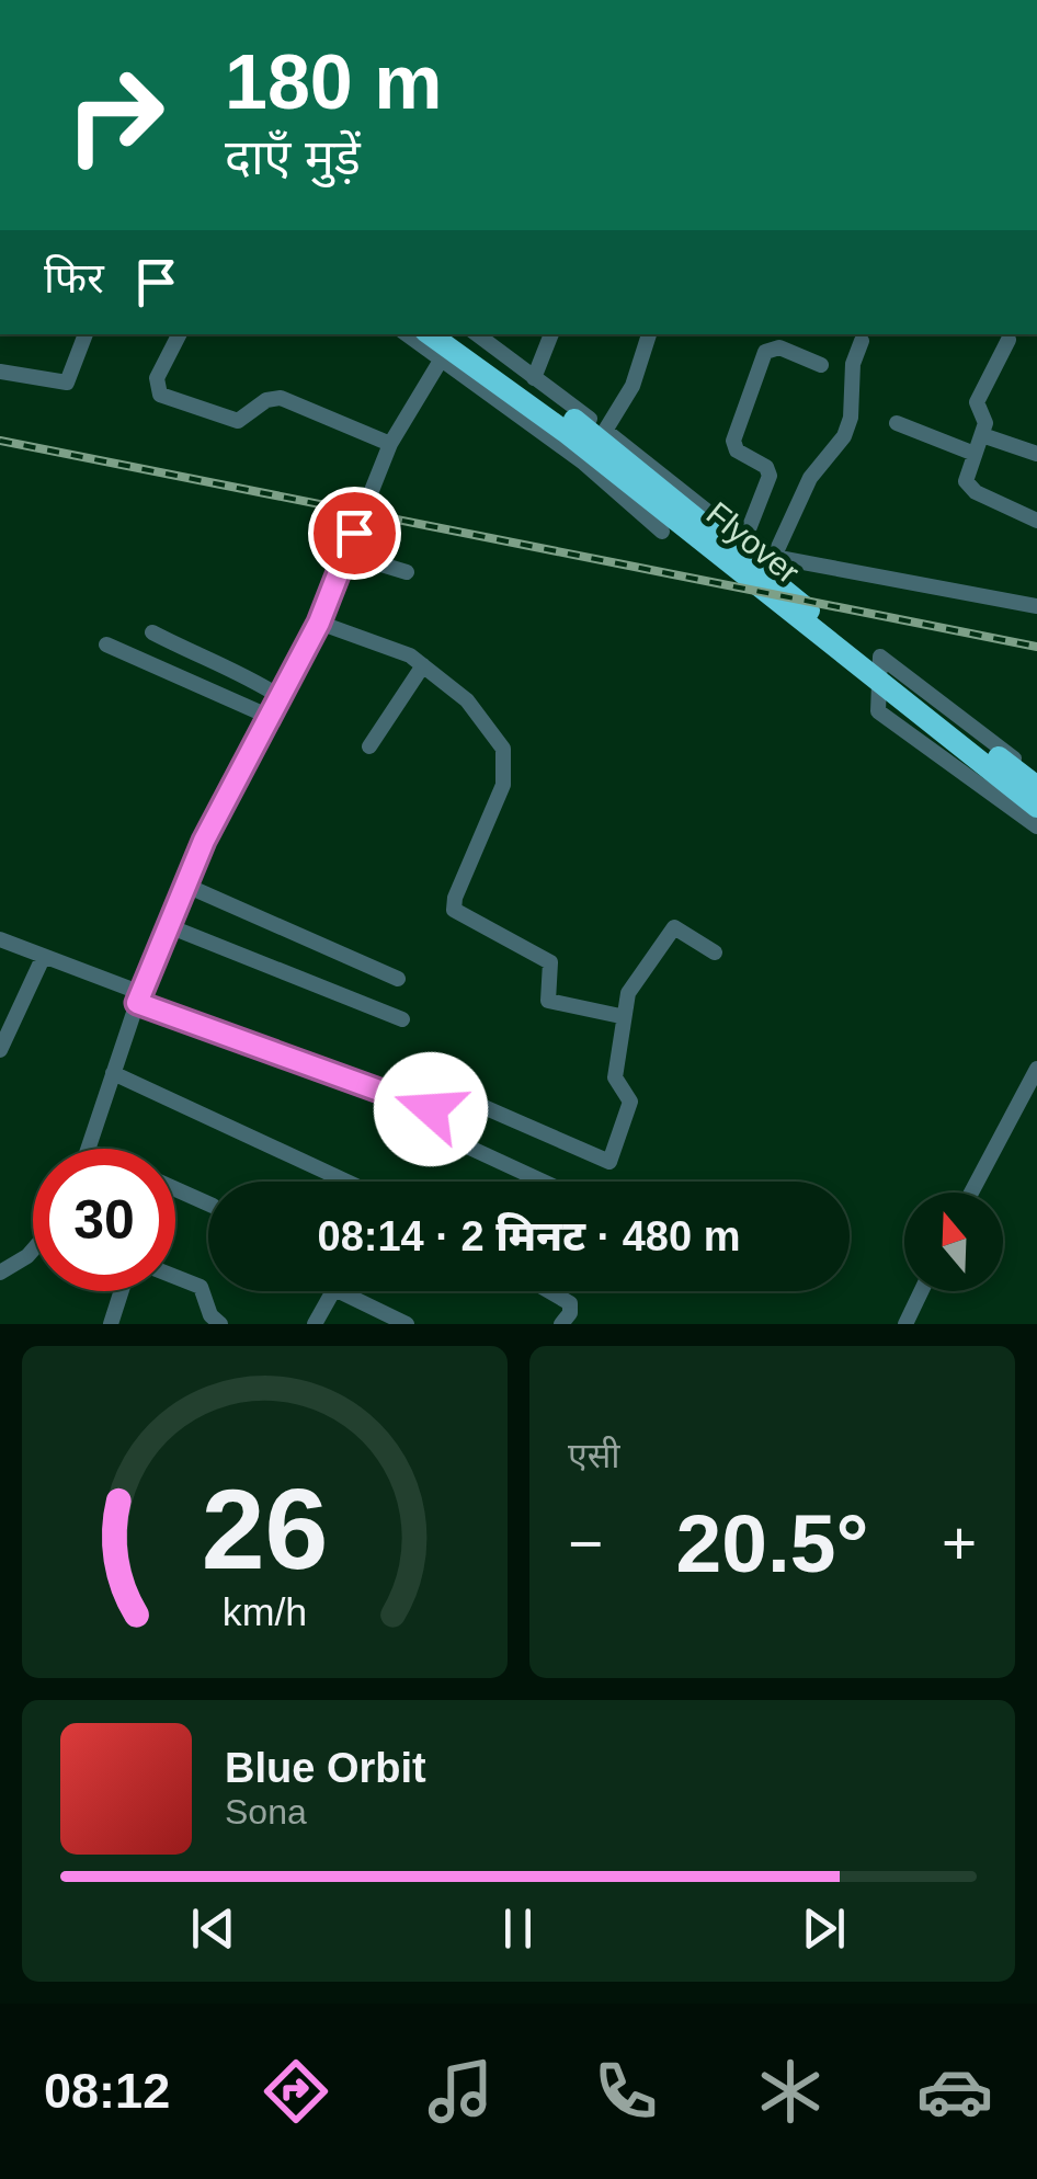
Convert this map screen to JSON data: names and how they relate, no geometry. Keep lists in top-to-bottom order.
{
  "streets": {
    "highway": ["Flyover"]
  },
  "north": "top",
  "page": {
    "turn": ["180 m", "दाएँ मुड़ें"],
    "then": "फिर",
    "limit": "30",
    "trip": "08:14 · 2 मिनट · 480 m",
    "tile": "एसी",
    "heat": ["−", "20.5°", "+"],
    "song": ["Blue Orbit", "Sona"],
    "tabs": "08:12",
    "gauge": ["26", "km/h"]
  }
}
